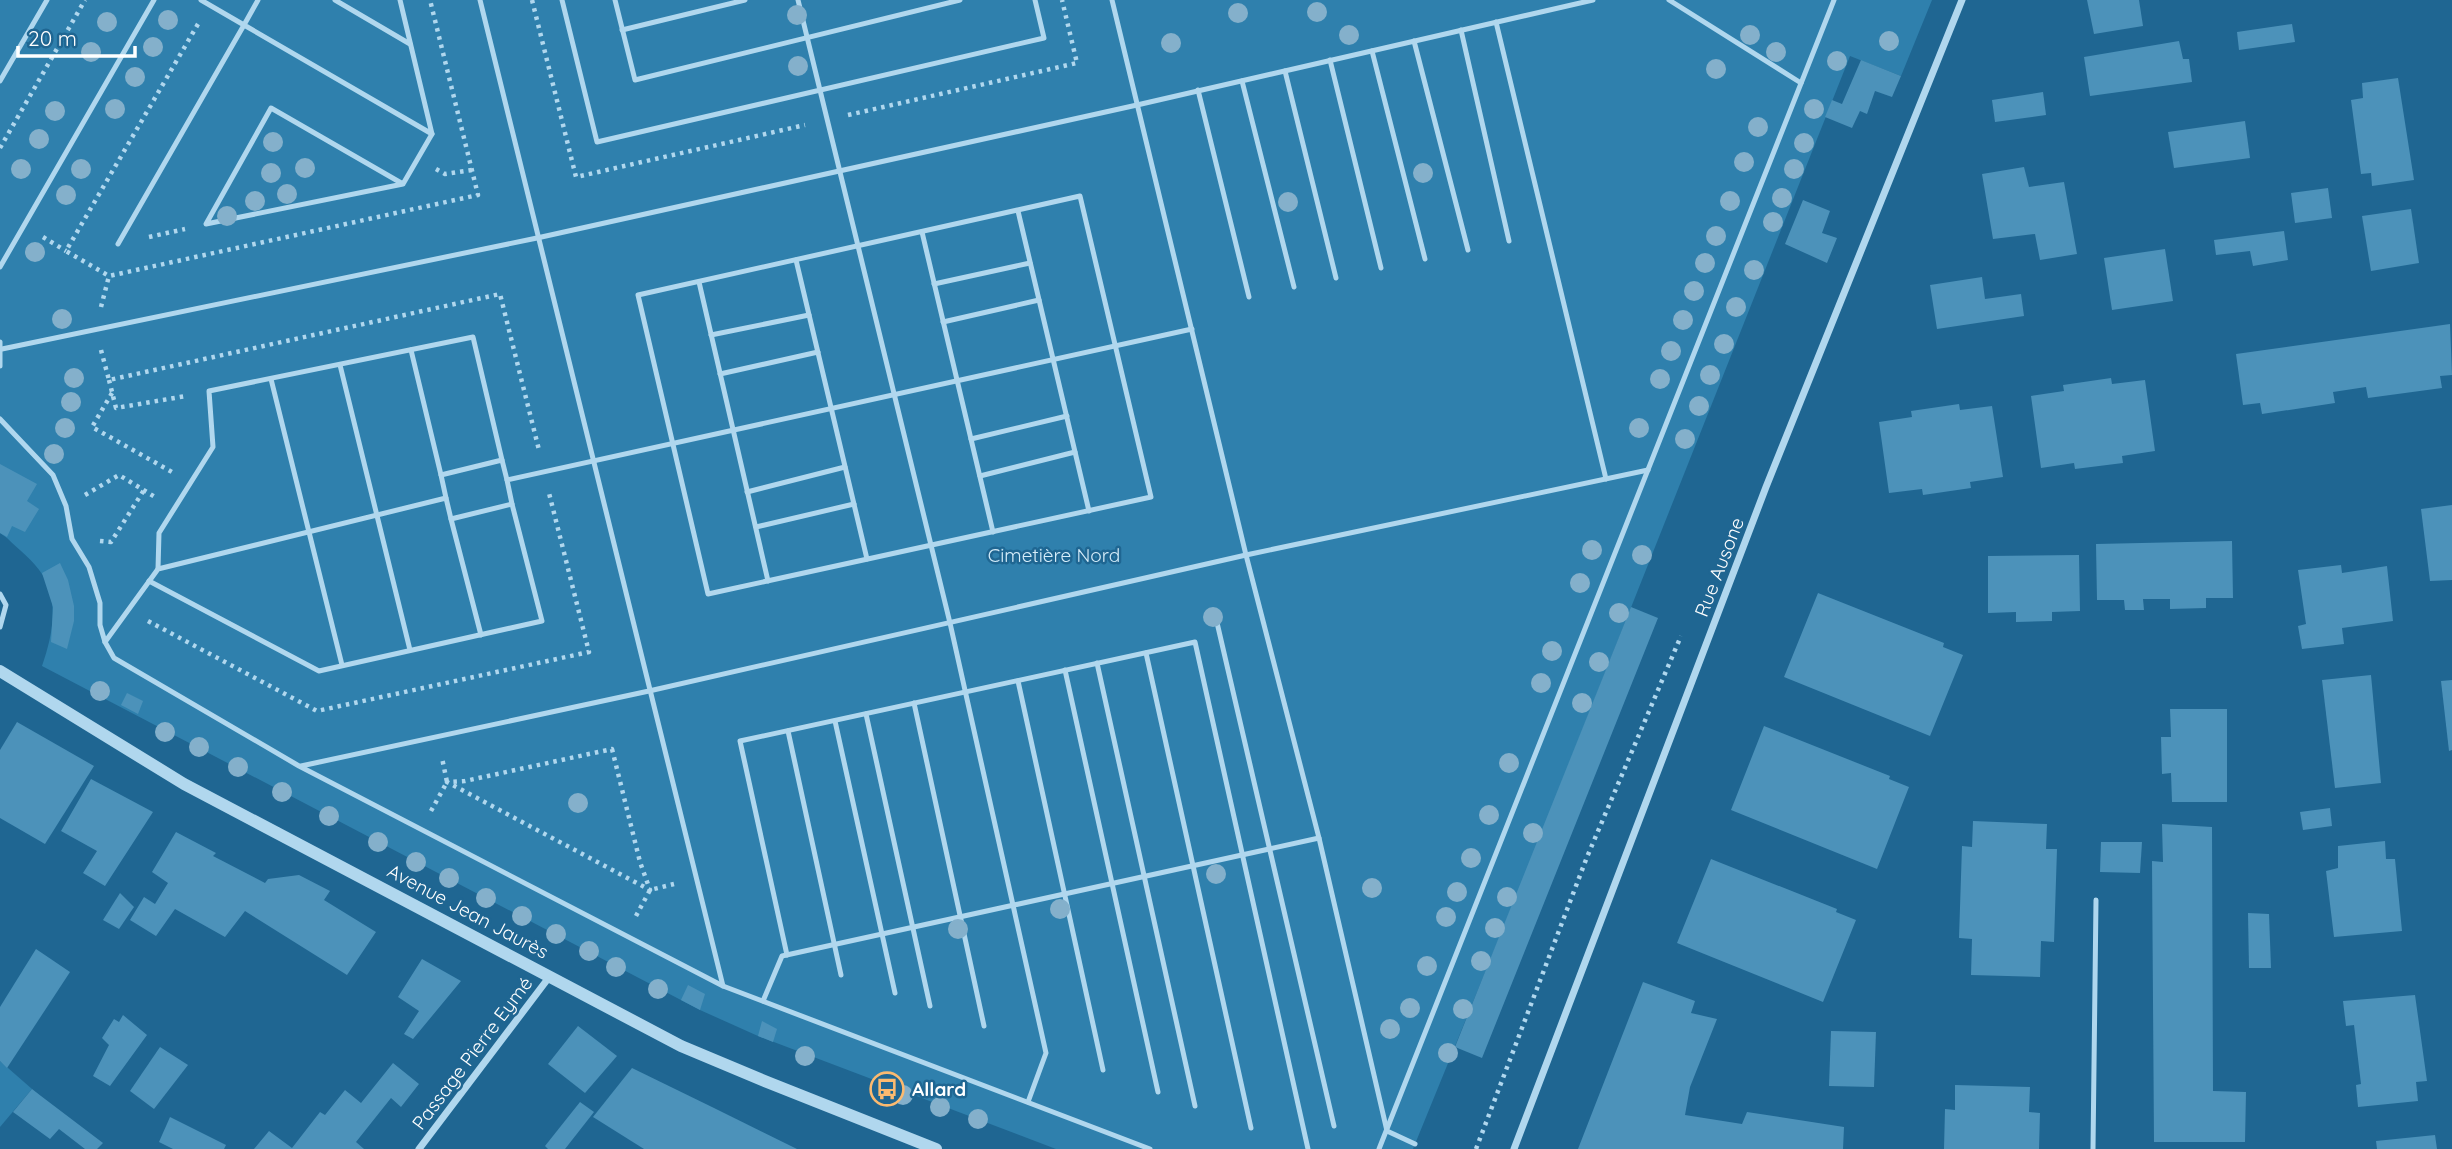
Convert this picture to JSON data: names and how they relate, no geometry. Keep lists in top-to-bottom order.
{
  "streets": {
    "street": ["Rue Ausone", "Avenue Jean Jaurès", "Passage Pierre Eymé"]
  },
  "crossings": [
    ["Avenue Jean Jaurès", "Passage Pierre Eymé"]
  ],
  "parks": ["Cimetière Nord"],
  "places": {
    "bus stop": ["Allard"]
  },
  "scale_bar": "20 m"
}
